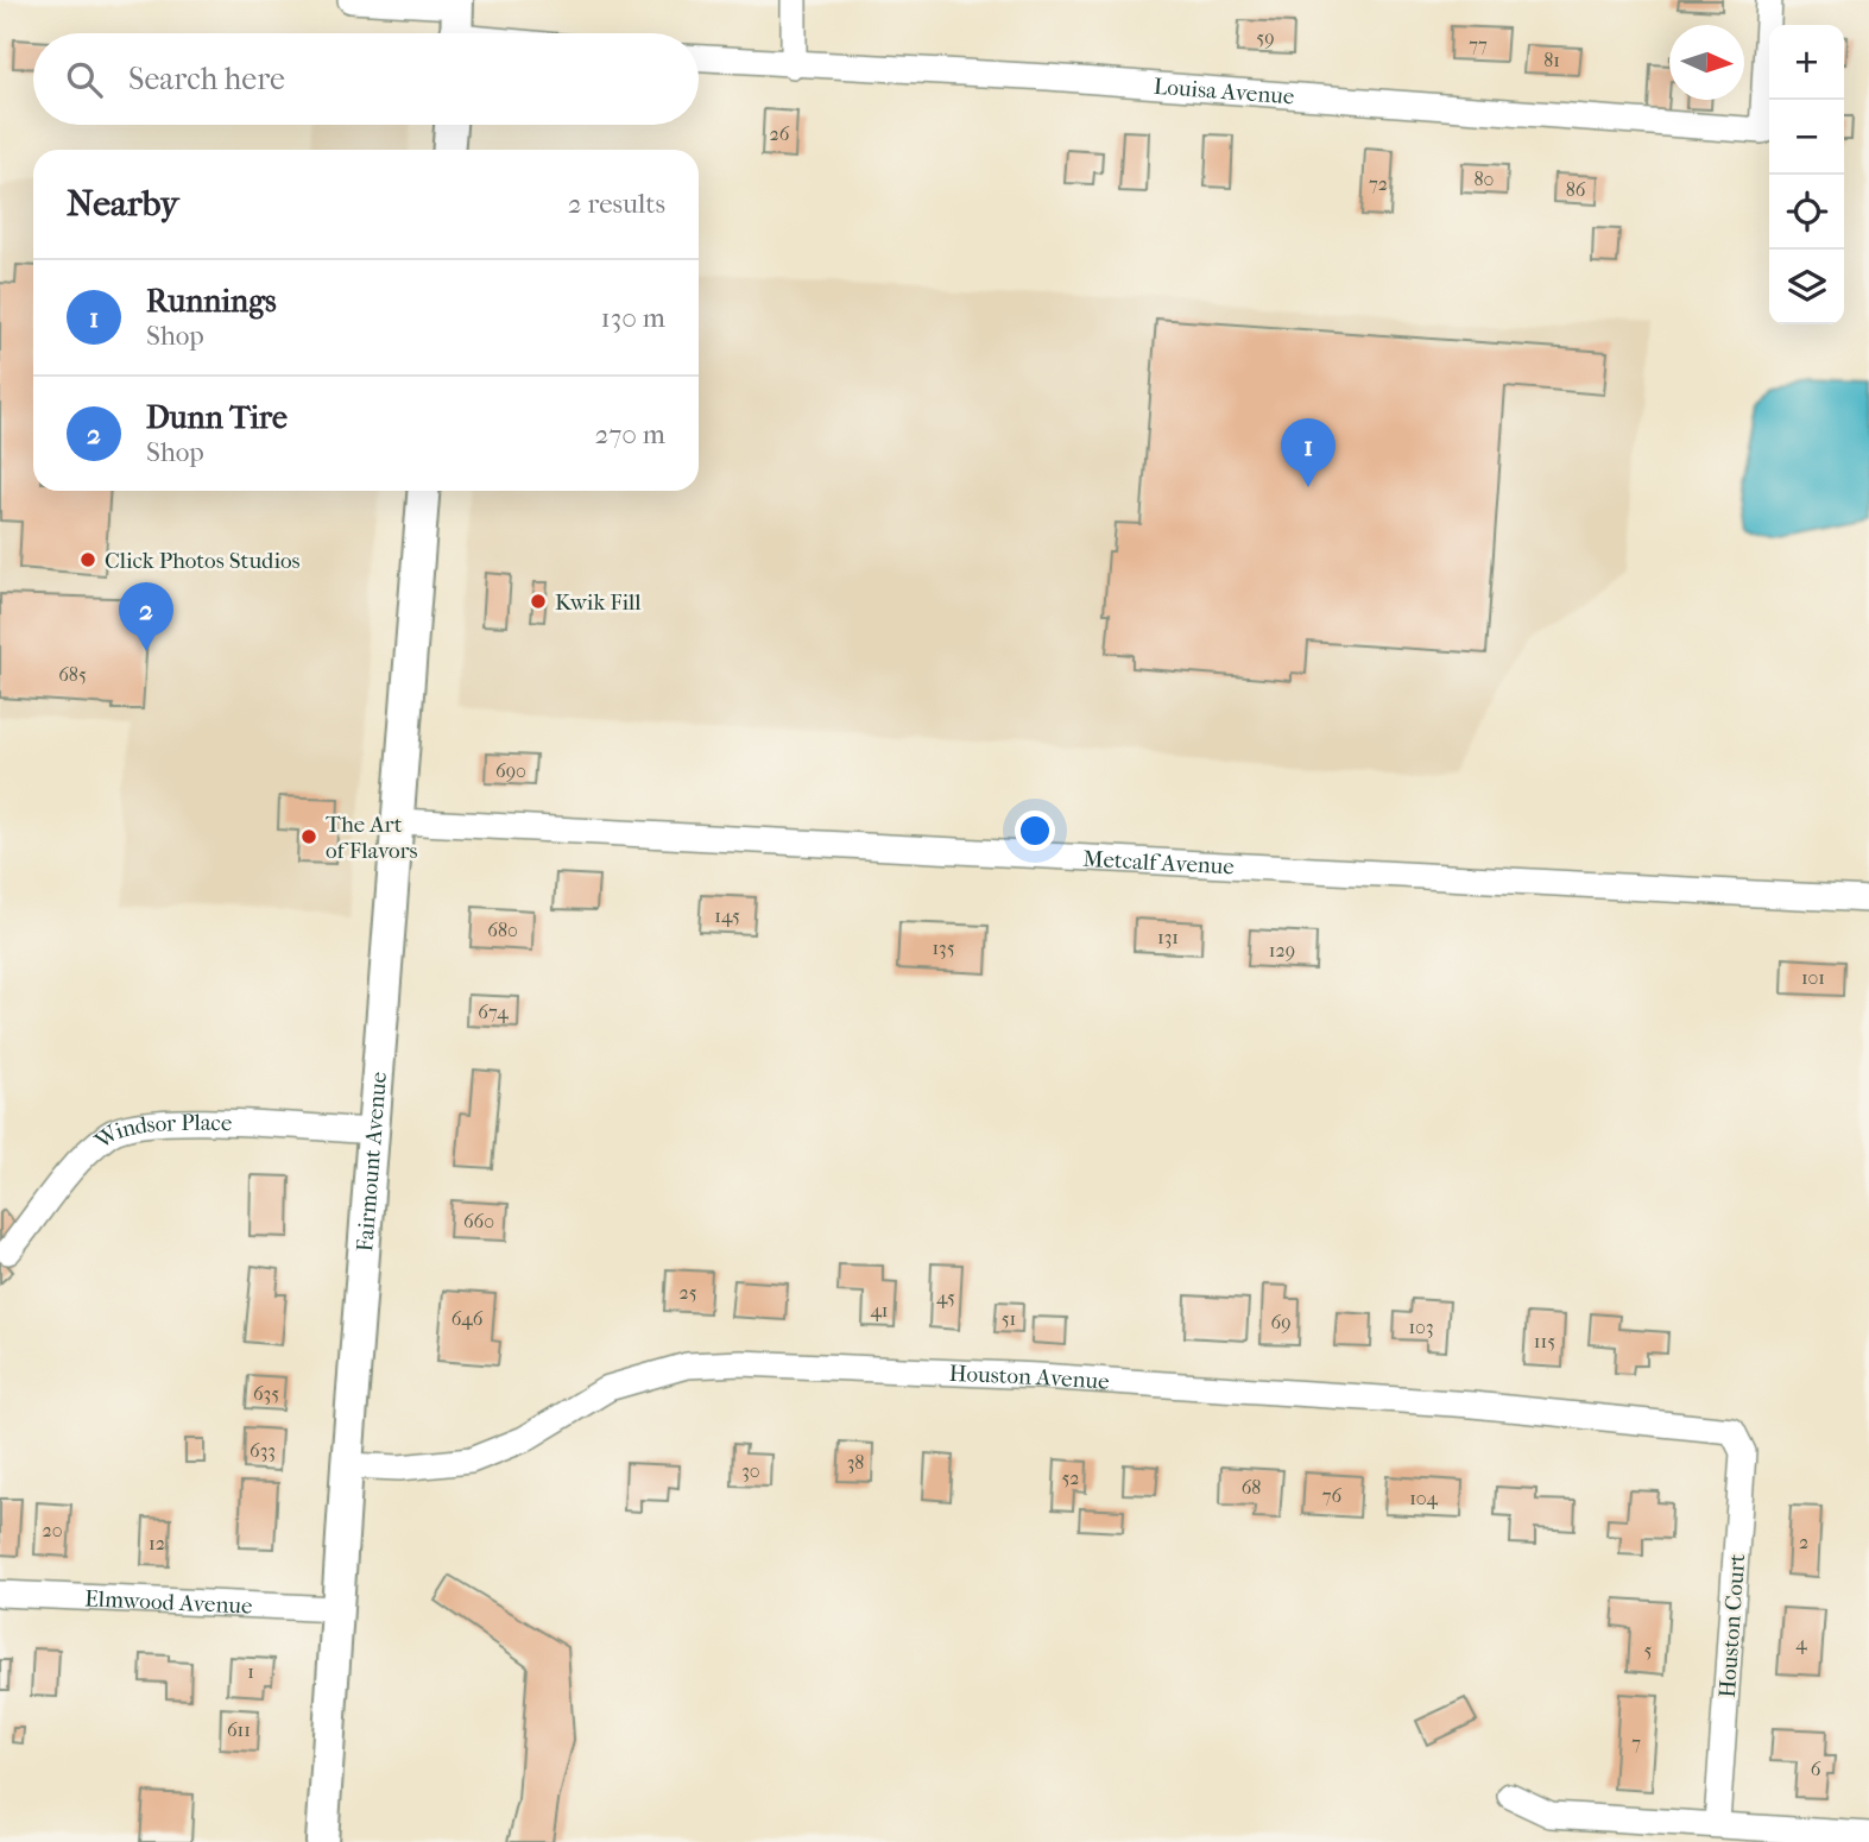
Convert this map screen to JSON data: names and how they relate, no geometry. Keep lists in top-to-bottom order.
{
  "streets": {
    "main road": ["Fairmount Avenue"],
    "street": [
      "Louisa Avenue",
      "Metcalf Avenue",
      "Windsor Place",
      "Houston Avenue",
      "Elmwood Avenue",
      "Houston Court"
    ]
  },
  "crossings": [
    ["Metcalf Avenue", "Fairmount Avenue"],
    ["Windsor Place", "Fairmount Avenue"],
    ["Fairmount Avenue", "Houston Avenue"],
    ["Fairmount Avenue", "Elmwood Avenue"],
    ["Houston Avenue", "Houston Court"]
  ],
  "places": ["Click Photos Studios", "Kwik Fill", "The Art of Flavors"],
  "house_numbers": [
    "59",
    "77",
    "81",
    "26",
    "80",
    "72",
    "86",
    "685",
    "690",
    "145",
    "680",
    "131",
    "135",
    "129",
    "101",
    "674",
    "660",
    "25",
    "45",
    "41",
    "646",
    "51",
    "69",
    "103",
    "115",
    "635",
    "633",
    "38",
    "30",
    "52",
    "68",
    "76",
    "104",
    "20",
    "2",
    "12",
    "4",
    "5",
    "1",
    "611",
    "7",
    "6"
  ],
  "north": "right",
  "page": {
    "map_buttons": ["+", "−"],
    "search": "Search here",
    "heading": ["Nearby", "2 results"],
    "list": [
      {
        "mark": "1",
        "name": "Runnings",
        "note": "Shop",
        "value": "130 m"
      },
      {
        "mark": "2",
        "name": "Dunn Tire",
        "note": "Shop",
        "value": "270 m"
      }
    ],
    "pins": ["1", "2"]
  }
}
